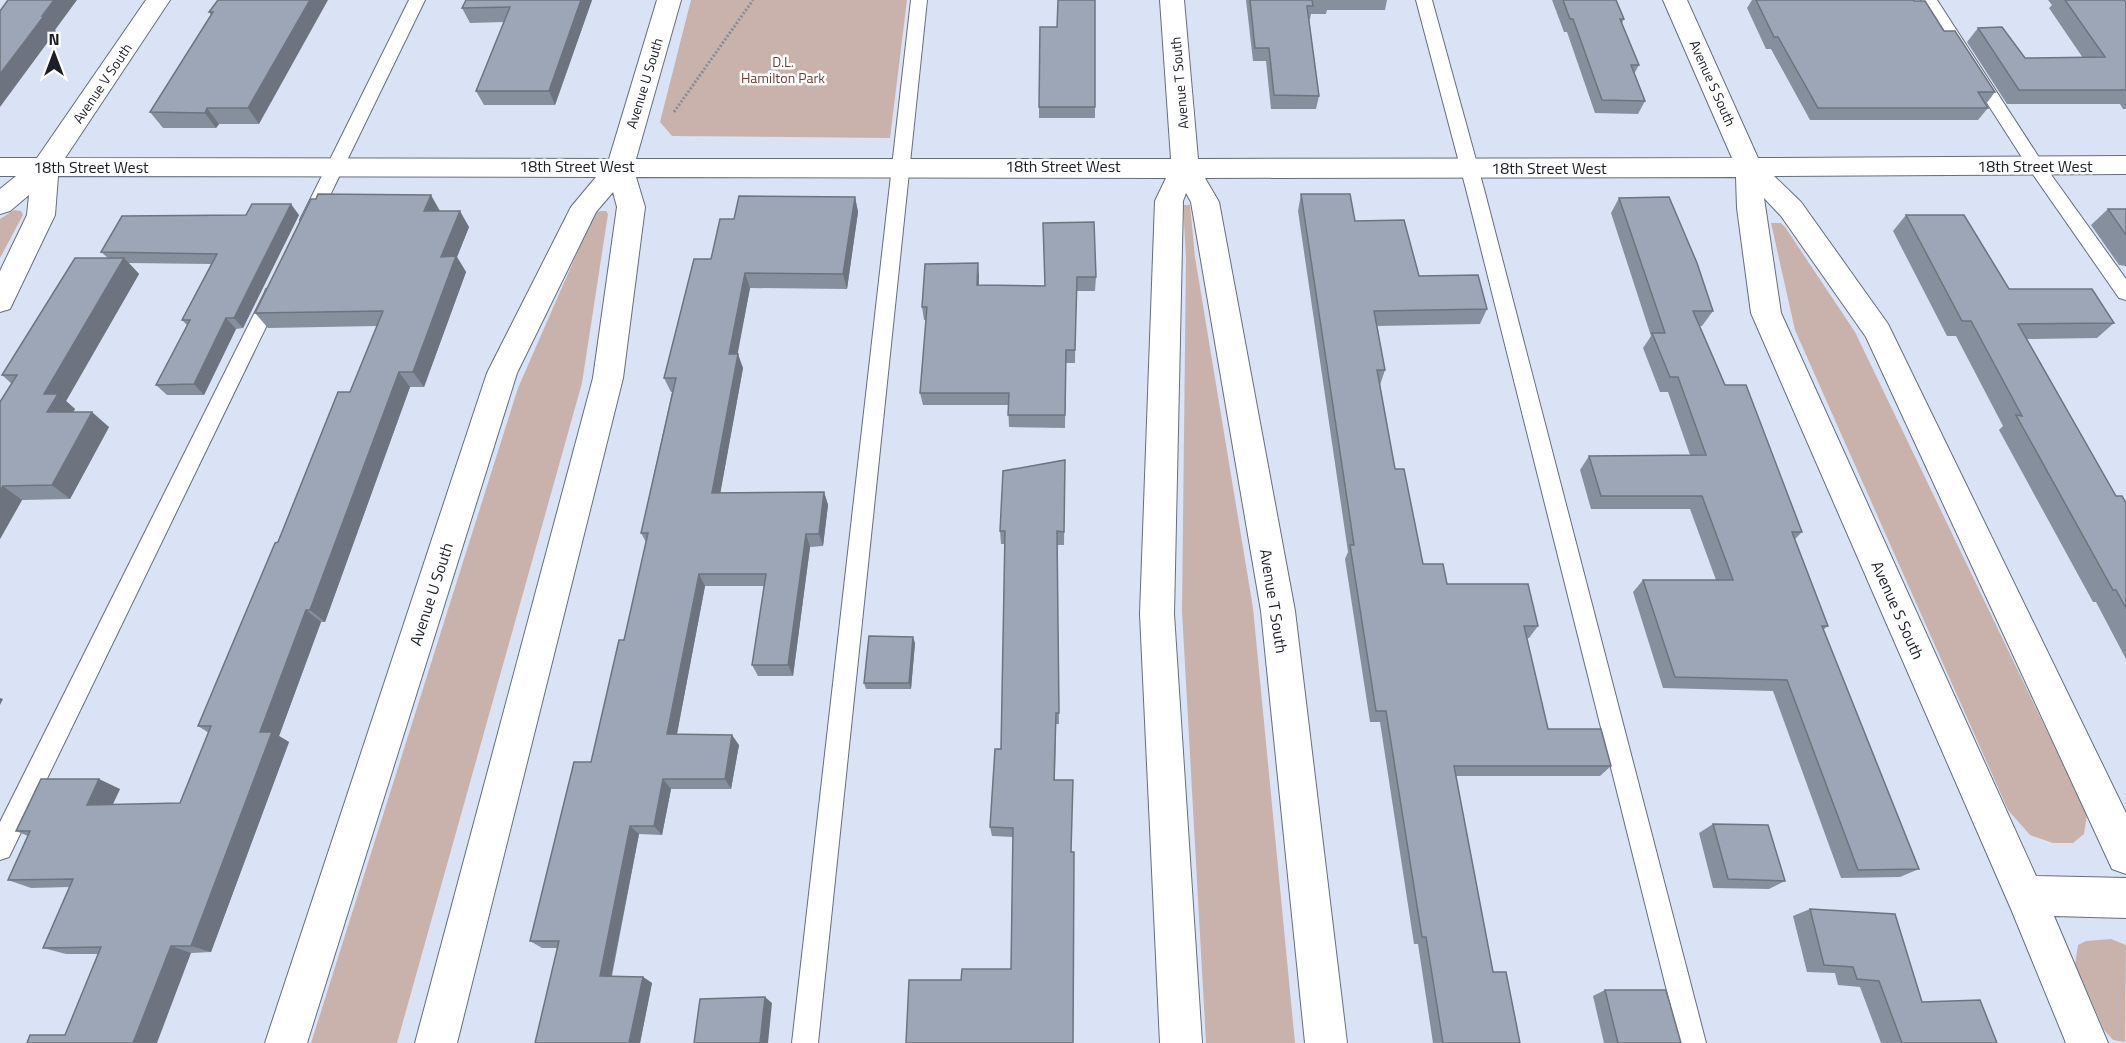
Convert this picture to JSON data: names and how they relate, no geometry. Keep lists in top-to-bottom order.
{
  "streets": {
    "street": [
      "Avenue V South",
      "Avenue U South",
      "Avenue T South",
      "Avenue S South",
      "18th Street West"
    ]
  },
  "crossings": [
    ["Avenue V South", "18th Street West"],
    ["Avenue U South", "18th Street West"],
    ["Avenue T South", "18th Street West"],
    ["Avenue S South", "18th Street West"]
  ],
  "parks": ["D.L. Hamilton Park"],
  "north": "top"
}
